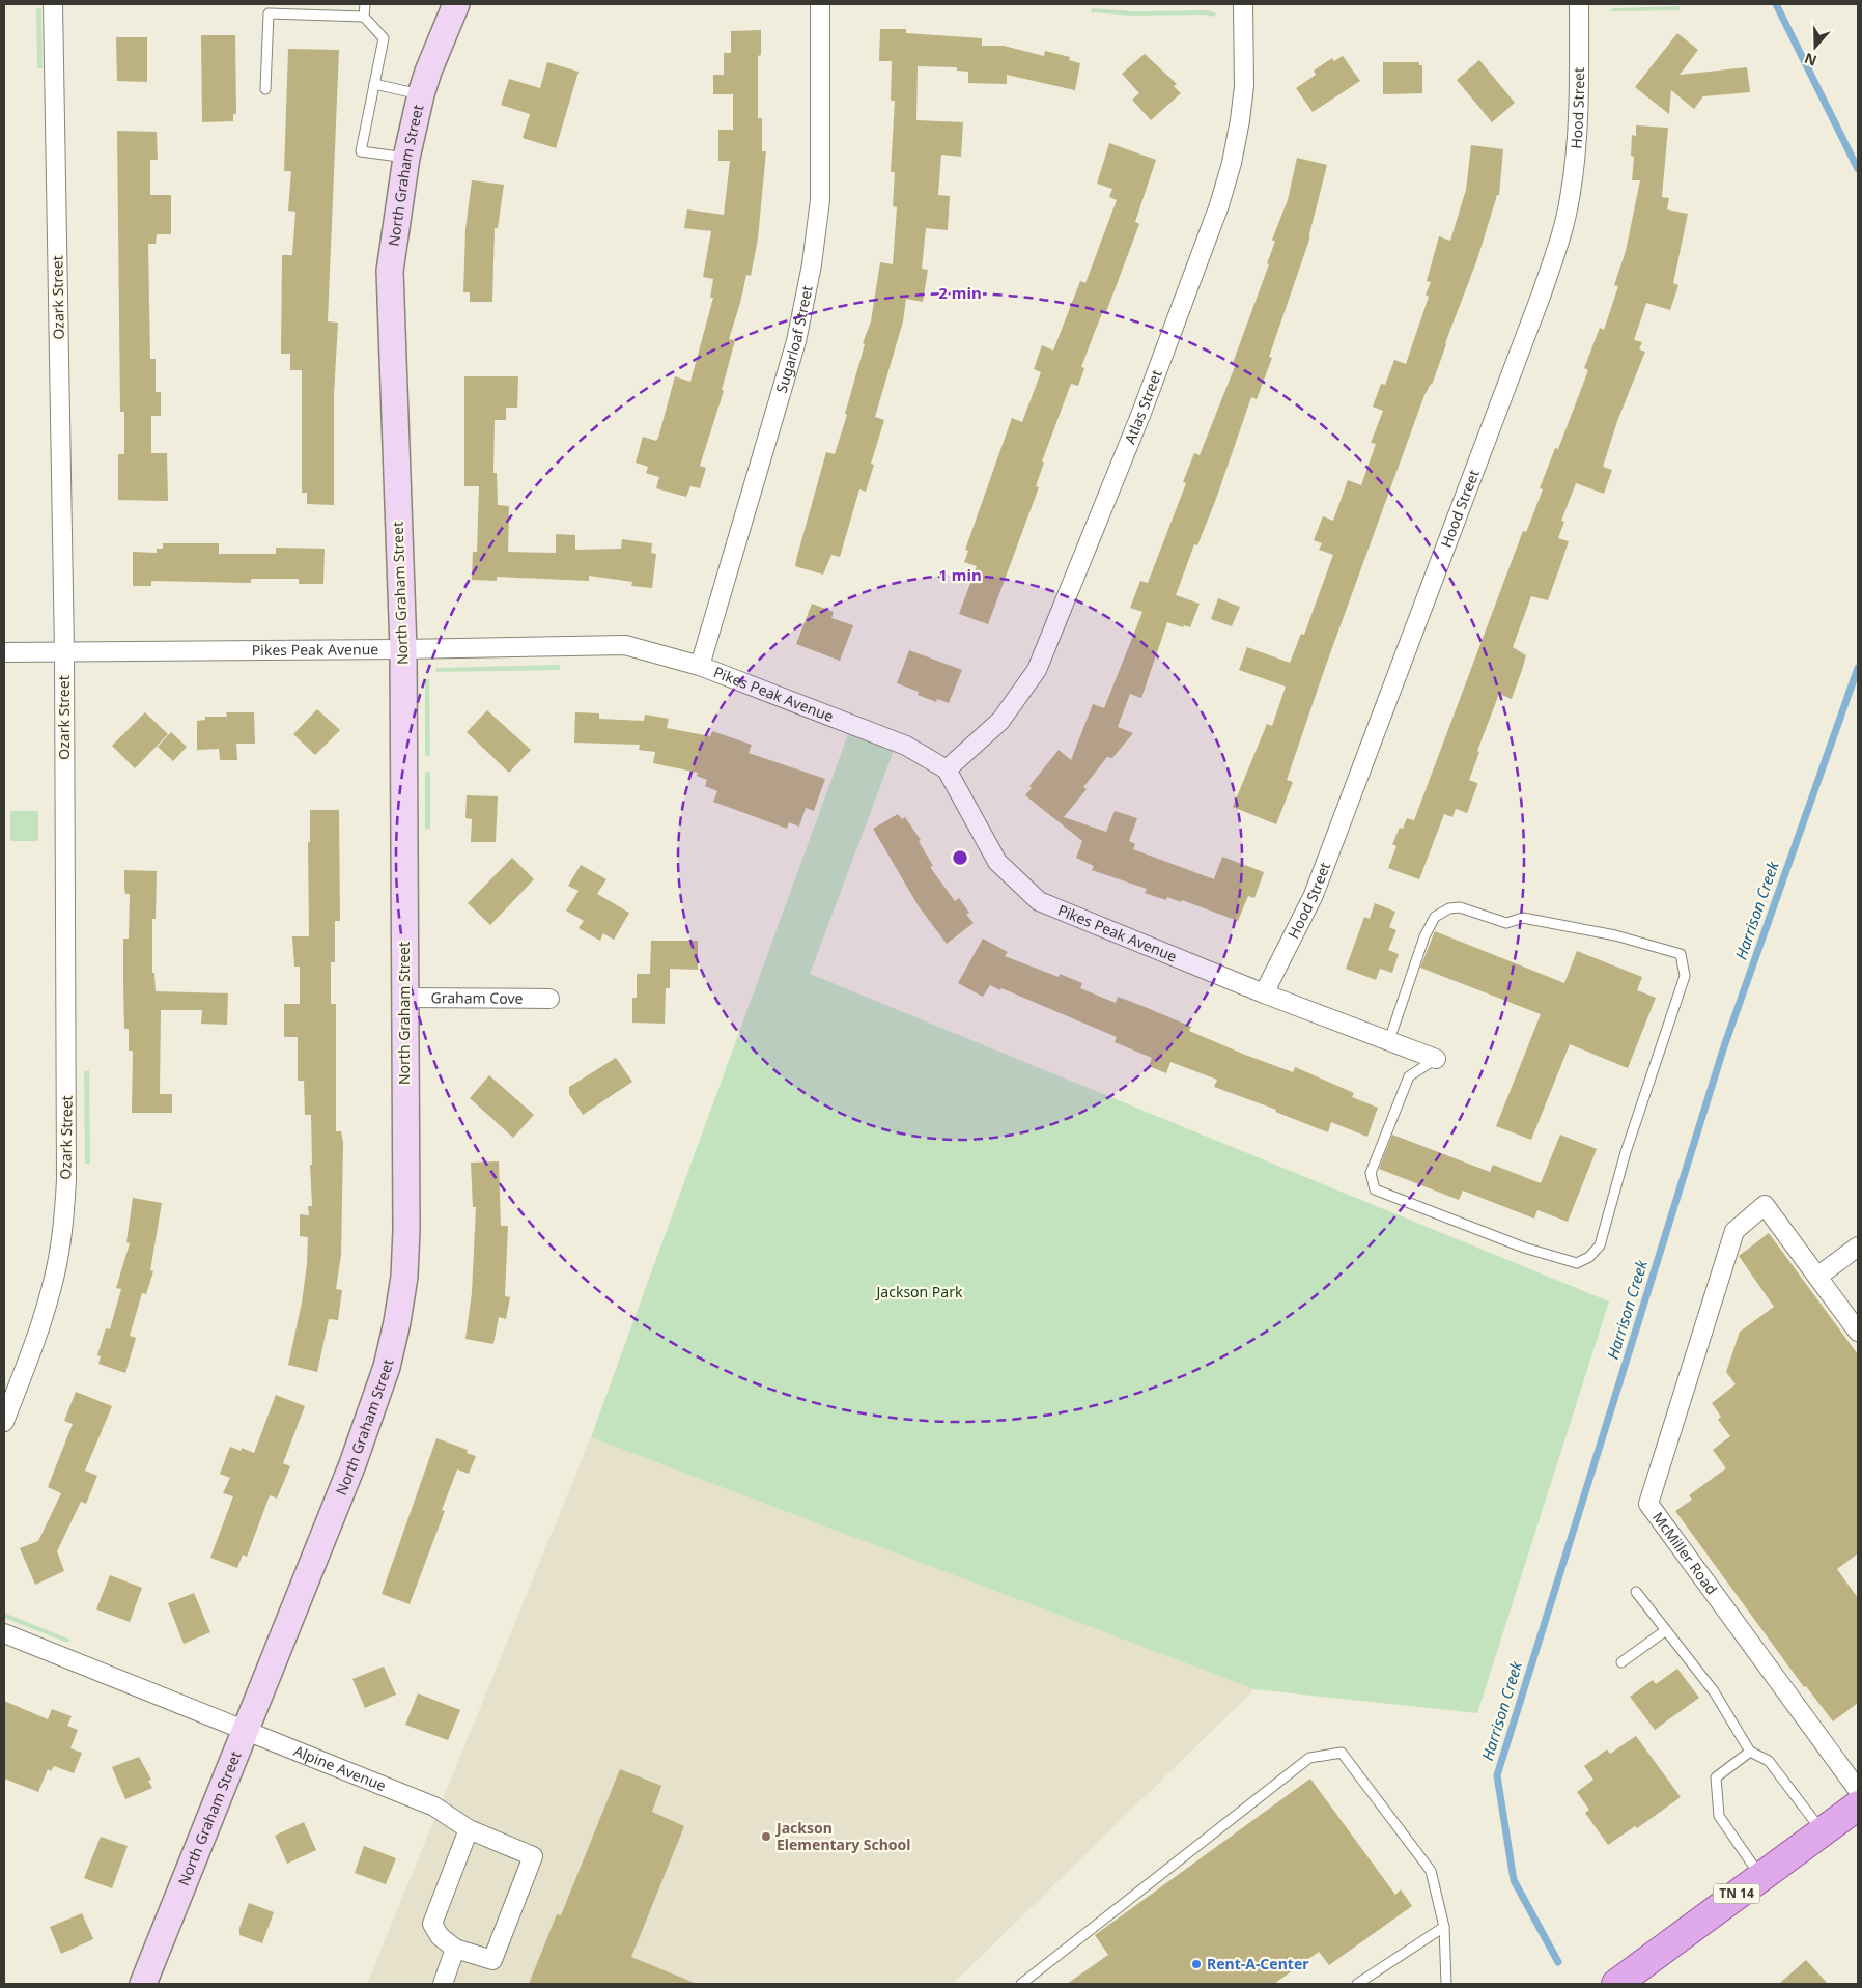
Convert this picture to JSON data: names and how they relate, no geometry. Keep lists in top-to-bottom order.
{
  "streets": {
    "main road": ["North Graham Street", "TN 14"],
    "street": [
      "Hood Street",
      "Ozark Street",
      "Sugarloaf Street",
      "Atlas Street",
      "Pikes Peak Avenue",
      "Graham Cove",
      "McMiller Road",
      "Alpine Avenue"
    ]
  },
  "crossings": [
    ["Hood Street", "Pikes Peak Avenue"],
    ["North Graham Street", "Pikes Peak Avenue"],
    ["North Graham Street", "Graham Cove"],
    ["North Graham Street", "Alpine Avenue"],
    ["Ozark Street", "Pikes Peak Avenue"],
    ["Sugarloaf Street", "Pikes Peak Avenue"],
    ["Atlas Street", "Pikes Peak Avenue"]
  ],
  "water": ["Harrison Creek"],
  "parks": ["Jackson Park"],
  "places": ["Jackson Elementary School", "Rent-A-Center"],
  "north": "bottom",
  "rings": ["2 min", "1 min"]
}
